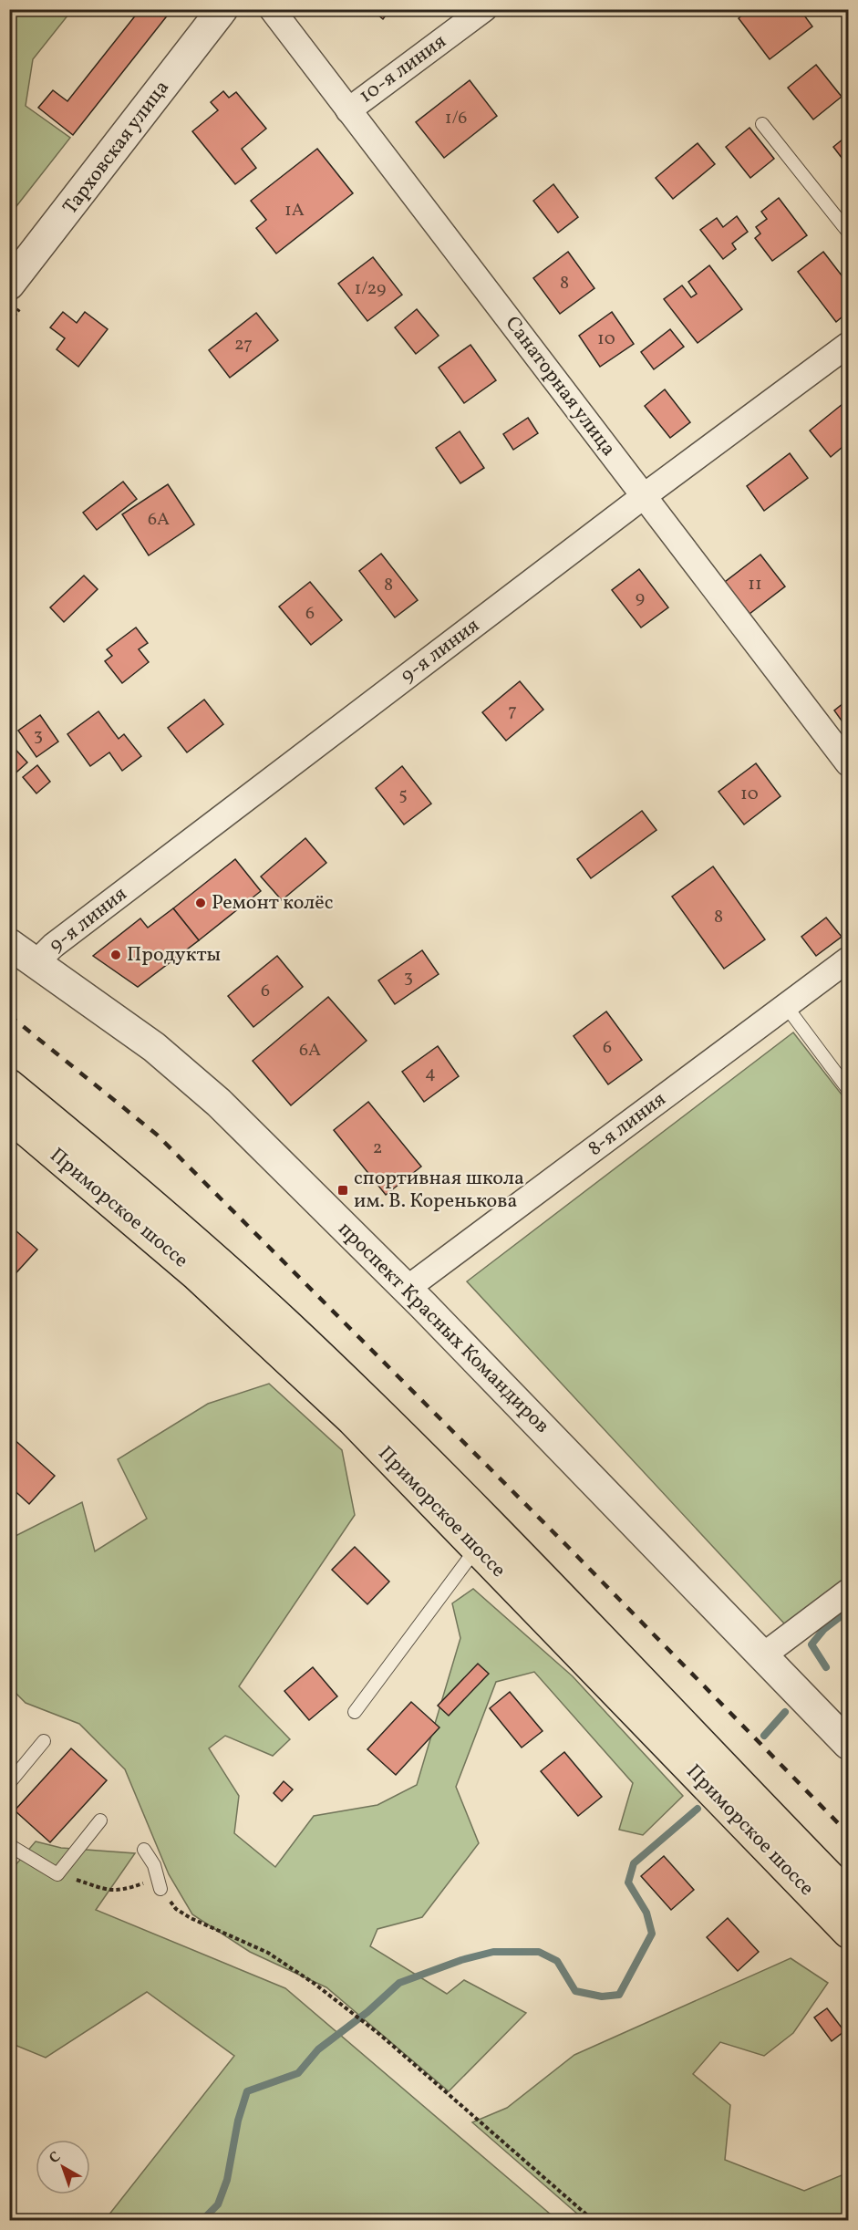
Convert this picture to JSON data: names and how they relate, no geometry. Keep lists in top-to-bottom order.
{
  "streets": {
    "highway": ["Приморское шоссе"],
    "street": [
      "10-я линия",
      "Тарховская улица",
      "Санаторная улица",
      "9-я линия",
      "8-я линия",
      "проспект Красных Командиров"
    ]
  },
  "crossings": [
    ["10-я линия", "Санаторная улица"],
    ["Санаторная улица", "9-я линия"],
    ["9-я линия", "проспект Красных Командиров"],
    ["8-я линия", "проспект Красных Командиров"]
  ],
  "places": {
    "other": ["Ремонт колёс", "Продукты"],
    "transit": ["спортивная школа им. В. Коренькова"]
  },
  "house_numbers": [
    "1/6",
    "1А",
    "8",
    "1/29",
    "10",
    "27",
    "6А",
    "11",
    "8",
    "9",
    "6",
    "7",
    "3",
    "10",
    "5",
    "8",
    "3",
    "6",
    "6",
    "6А",
    "4",
    "2"
  ],
  "north": "top left"
}
